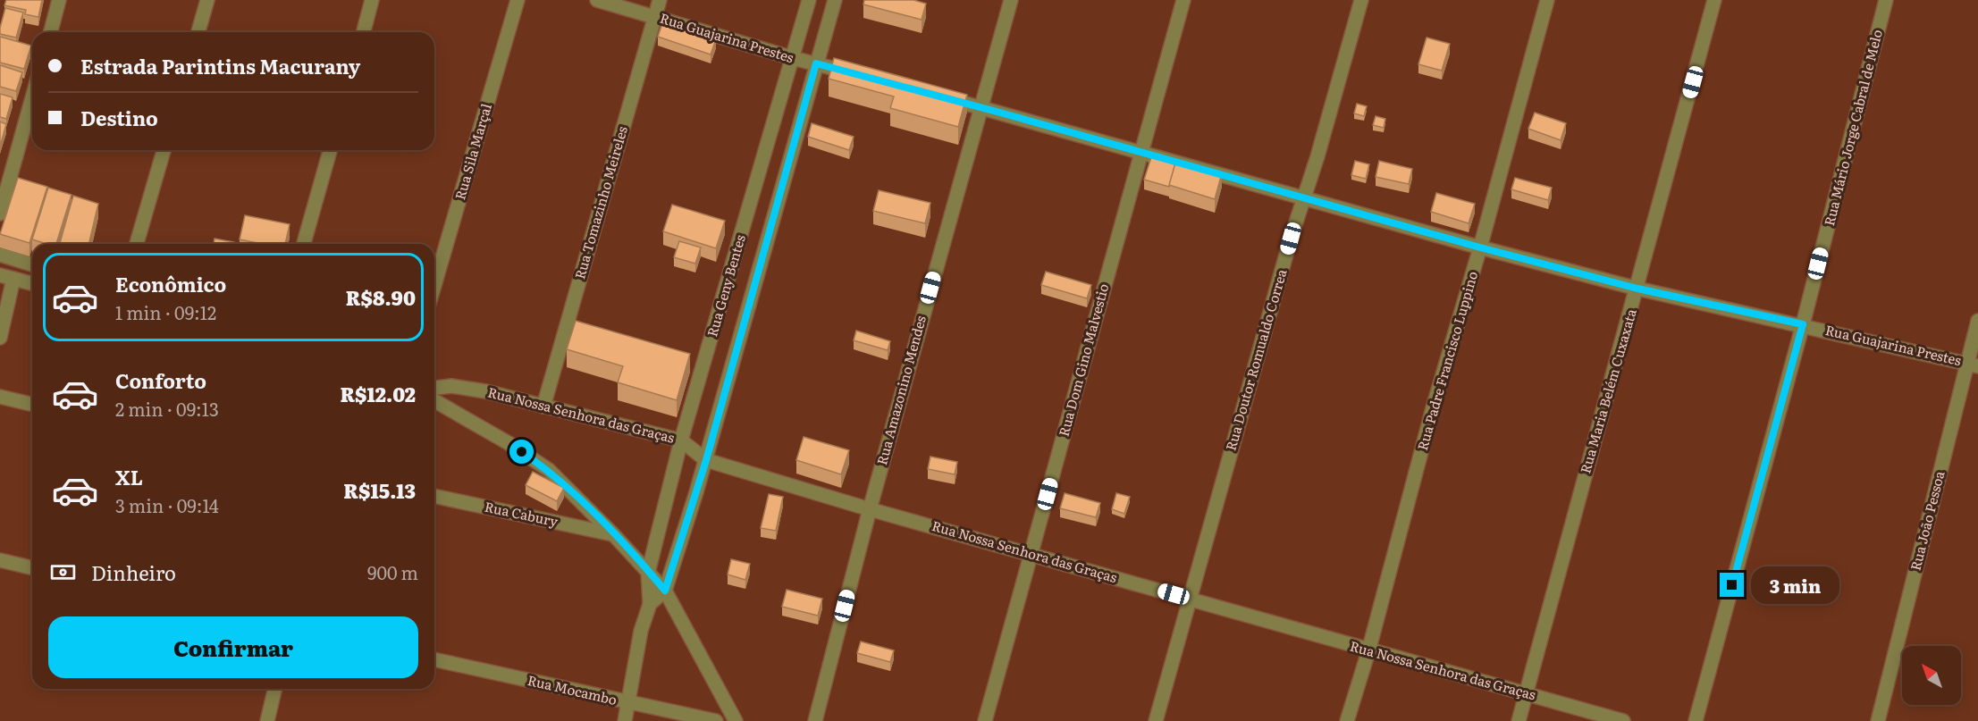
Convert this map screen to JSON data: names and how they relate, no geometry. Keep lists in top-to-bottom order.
{
  "streets": {
    "street": [
      "Rua Guajarina Prestes",
      "Rua Mário Jorge Cabral de Melo",
      "Rua Sila Marçal",
      "Rua Tomazinho Meireles",
      "Rua Geny Bentes",
      "Rua Dom Gino Malvestio",
      "Rua Doutor Romualdo Correa",
      "Rua Padre Francisco Luppino",
      "Rua Amazonino Mendes",
      "Rua Maria Belém Cuxaxata",
      "Rua Nossa Senhora das Graças",
      "Rua Cabury",
      "Rua João Pessoa",
      "Rua Mocambo"
    ]
  },
  "crossings": [
    ["Rua Guajarina Prestes", "Rua Mário Jorge Cabral de Melo"],
    ["Rua Guajarina Prestes", "Rua Tomazinho Meireles"],
    ["Rua Guajarina Prestes", "Rua Geny Bentes"],
    ["Rua Guajarina Prestes", "Rua Dom Gino Malvestio"],
    ["Rua Guajarina Prestes", "Rua Doutor Romualdo Correa"],
    ["Rua Guajarina Prestes", "Rua Padre Francisco Luppino"],
    ["Rua Guajarina Prestes", "Rua Amazonino Mendes"],
    ["Rua Guajarina Prestes", "Rua Maria Belém Cuxaxata"],
    ["Rua Guajarina Prestes", "Rua João Pessoa"],
    ["Rua Tomazinho Meireles", "Rua Nossa Senhora das Graças"],
    ["Rua Geny Bentes", "Rua Nossa Senhora das Graças"],
    ["Rua Dom Gino Malvestio", "Rua Nossa Senhora das Graças"],
    ["Rua Doutor Romualdo Correa", "Rua Nossa Senhora das Graças"],
    ["Rua Padre Francisco Luppino", "Rua Nossa Senhora das Graças"],
    ["Rua Amazonino Mendes", "Rua Nossa Senhora das Graças"],
    ["Rua Maria Belém Cuxaxata", "Rua Nossa Senhora das Graças"]
  ],
  "north": "top left",
  "page": {
    "banner": ["Estrada Parintins Macurany", "Destino"],
    "list": [
      {
        "name": "Econômico",
        "note": "1 min · 09:12",
        "value": "R$8.90"
      },
      {
        "name": "Conforto",
        "note": "2 min · 09:13",
        "value": "R$12.02"
      },
      {
        "name": "XL",
        "note": "3 min · 09:14",
        "value": "R$15.13"
      }
    ],
    "pay": ["Dinheiro", "900 m"],
    "bubble": "3 min",
    "buttons": "Confirmar"
  }
}
